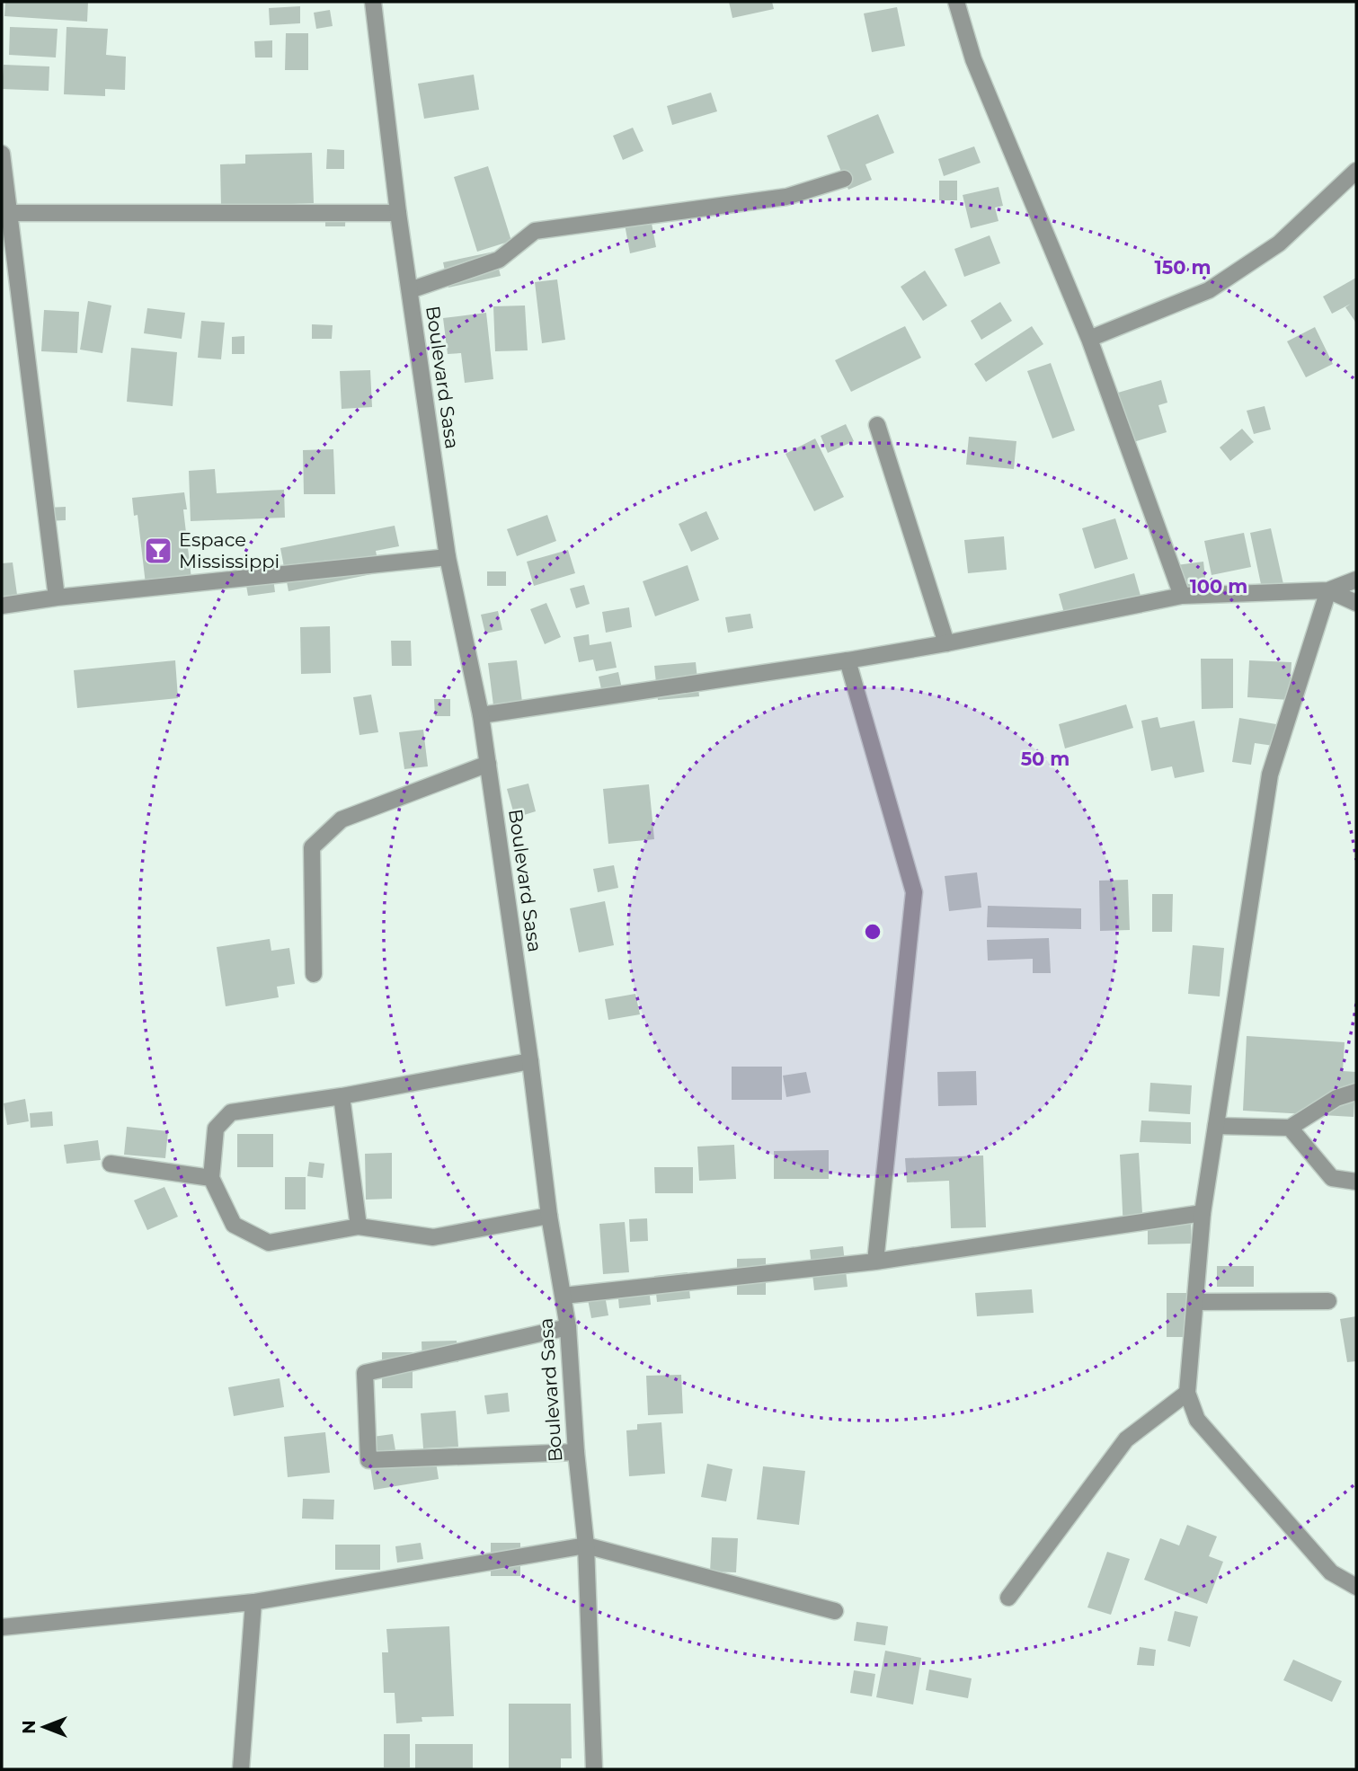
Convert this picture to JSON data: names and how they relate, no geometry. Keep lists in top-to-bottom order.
{
  "streets": {
    "street": ["Boulevard Sasa"]
  },
  "places": {
    "bar": ["Espace Mississippi"]
  },
  "north": "left",
  "rings": ["150 m", "100 m", "50 m"]
}
